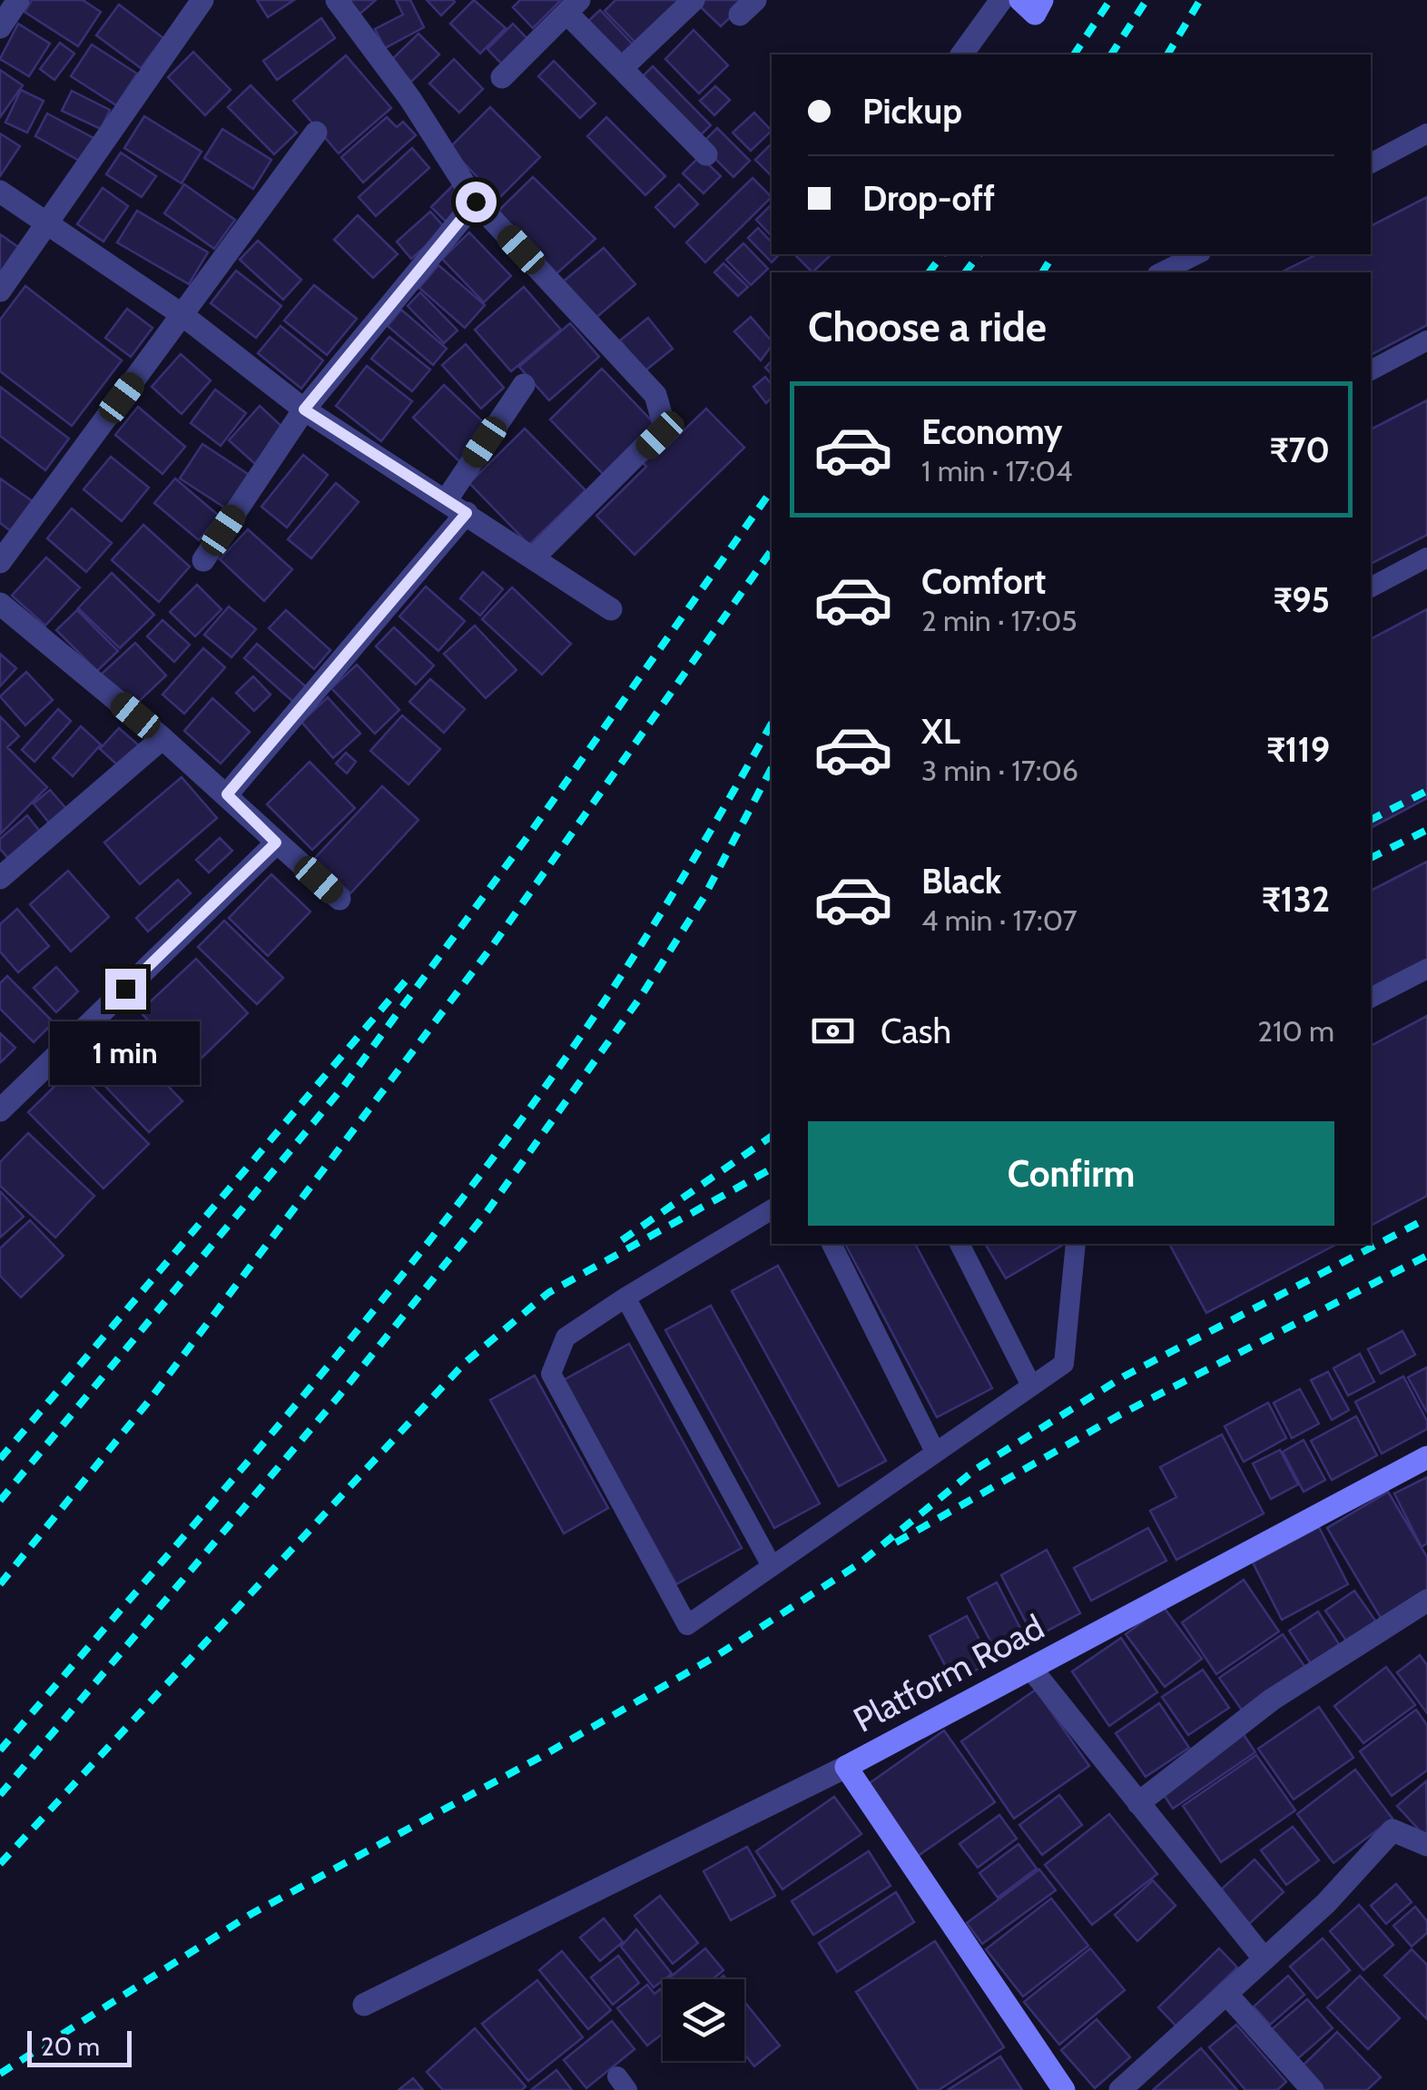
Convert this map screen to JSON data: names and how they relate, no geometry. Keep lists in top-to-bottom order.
{
  "streets": {
    "street": ["Platform Road"]
  },
  "scale_bar": "20 m",
  "page": {
    "banner": ["Pickup", "Drop-off"],
    "heading": "Choose a ride",
    "list": [
      {
        "name": "Economy",
        "note": "1 min · 17:04",
        "value": "₹70"
      },
      {
        "name": "Comfort",
        "note": "2 min · 17:05",
        "value": "₹95"
      },
      {
        "name": "XL",
        "note": "3 min · 17:06",
        "value": "₹119"
      },
      {
        "name": "Black",
        "note": "4 min · 17:07",
        "value": "₹132"
      }
    ],
    "pay": ["Cash", "210 m"],
    "bubble": "1 min",
    "buttons": "Confirm",
    "scale": "20 m"
  }
}
